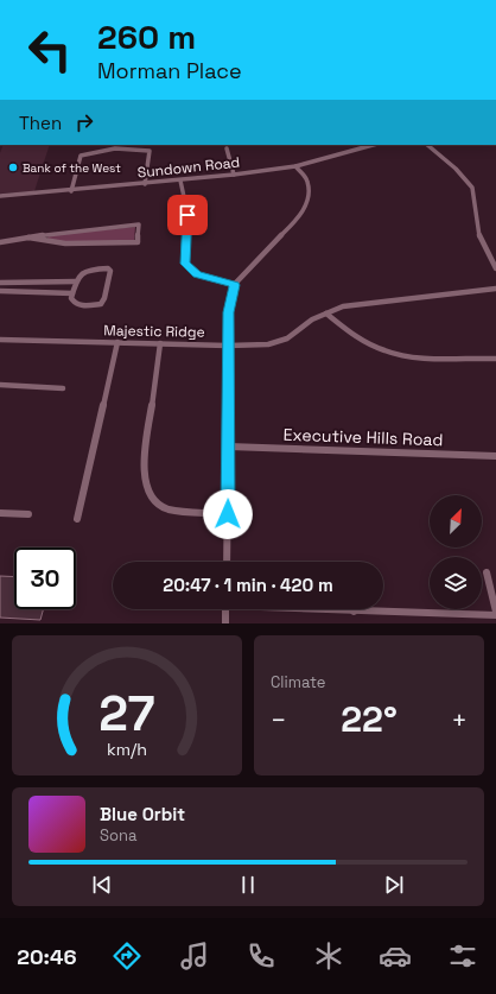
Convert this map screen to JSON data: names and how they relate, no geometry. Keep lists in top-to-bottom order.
{
  "streets": {
    "street": ["Sundown Road", "Majestic Ridge", "Executive Hills Road"]
  },
  "places": ["Bank of the West"],
  "north": "top right",
  "page": {
    "turn": ["260 m", "Morman Place"],
    "then": "Then",
    "limit": "30",
    "trip": "20:47 · 1 min · 420 m",
    "tile": "Climate",
    "heat": ["−", "22°", "+"],
    "song": ["Blue Orbit", "Sona"],
    "tabs": "20:46",
    "gauge": ["27", "km/h"]
  }
}
